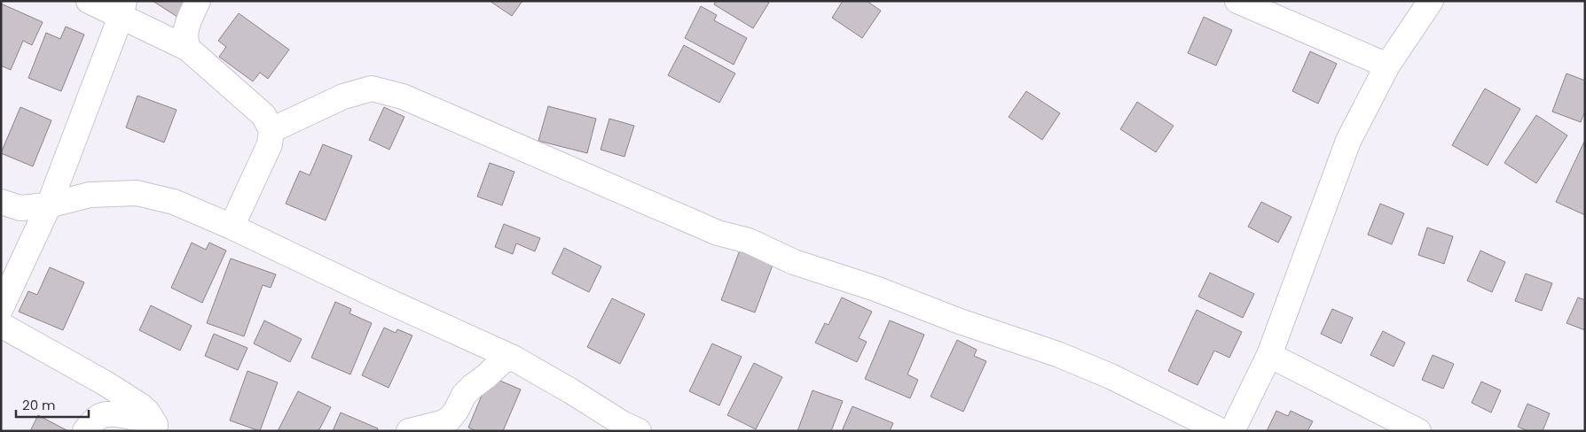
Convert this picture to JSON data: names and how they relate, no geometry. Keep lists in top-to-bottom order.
{
  "scale_bar": "20 m"
}
